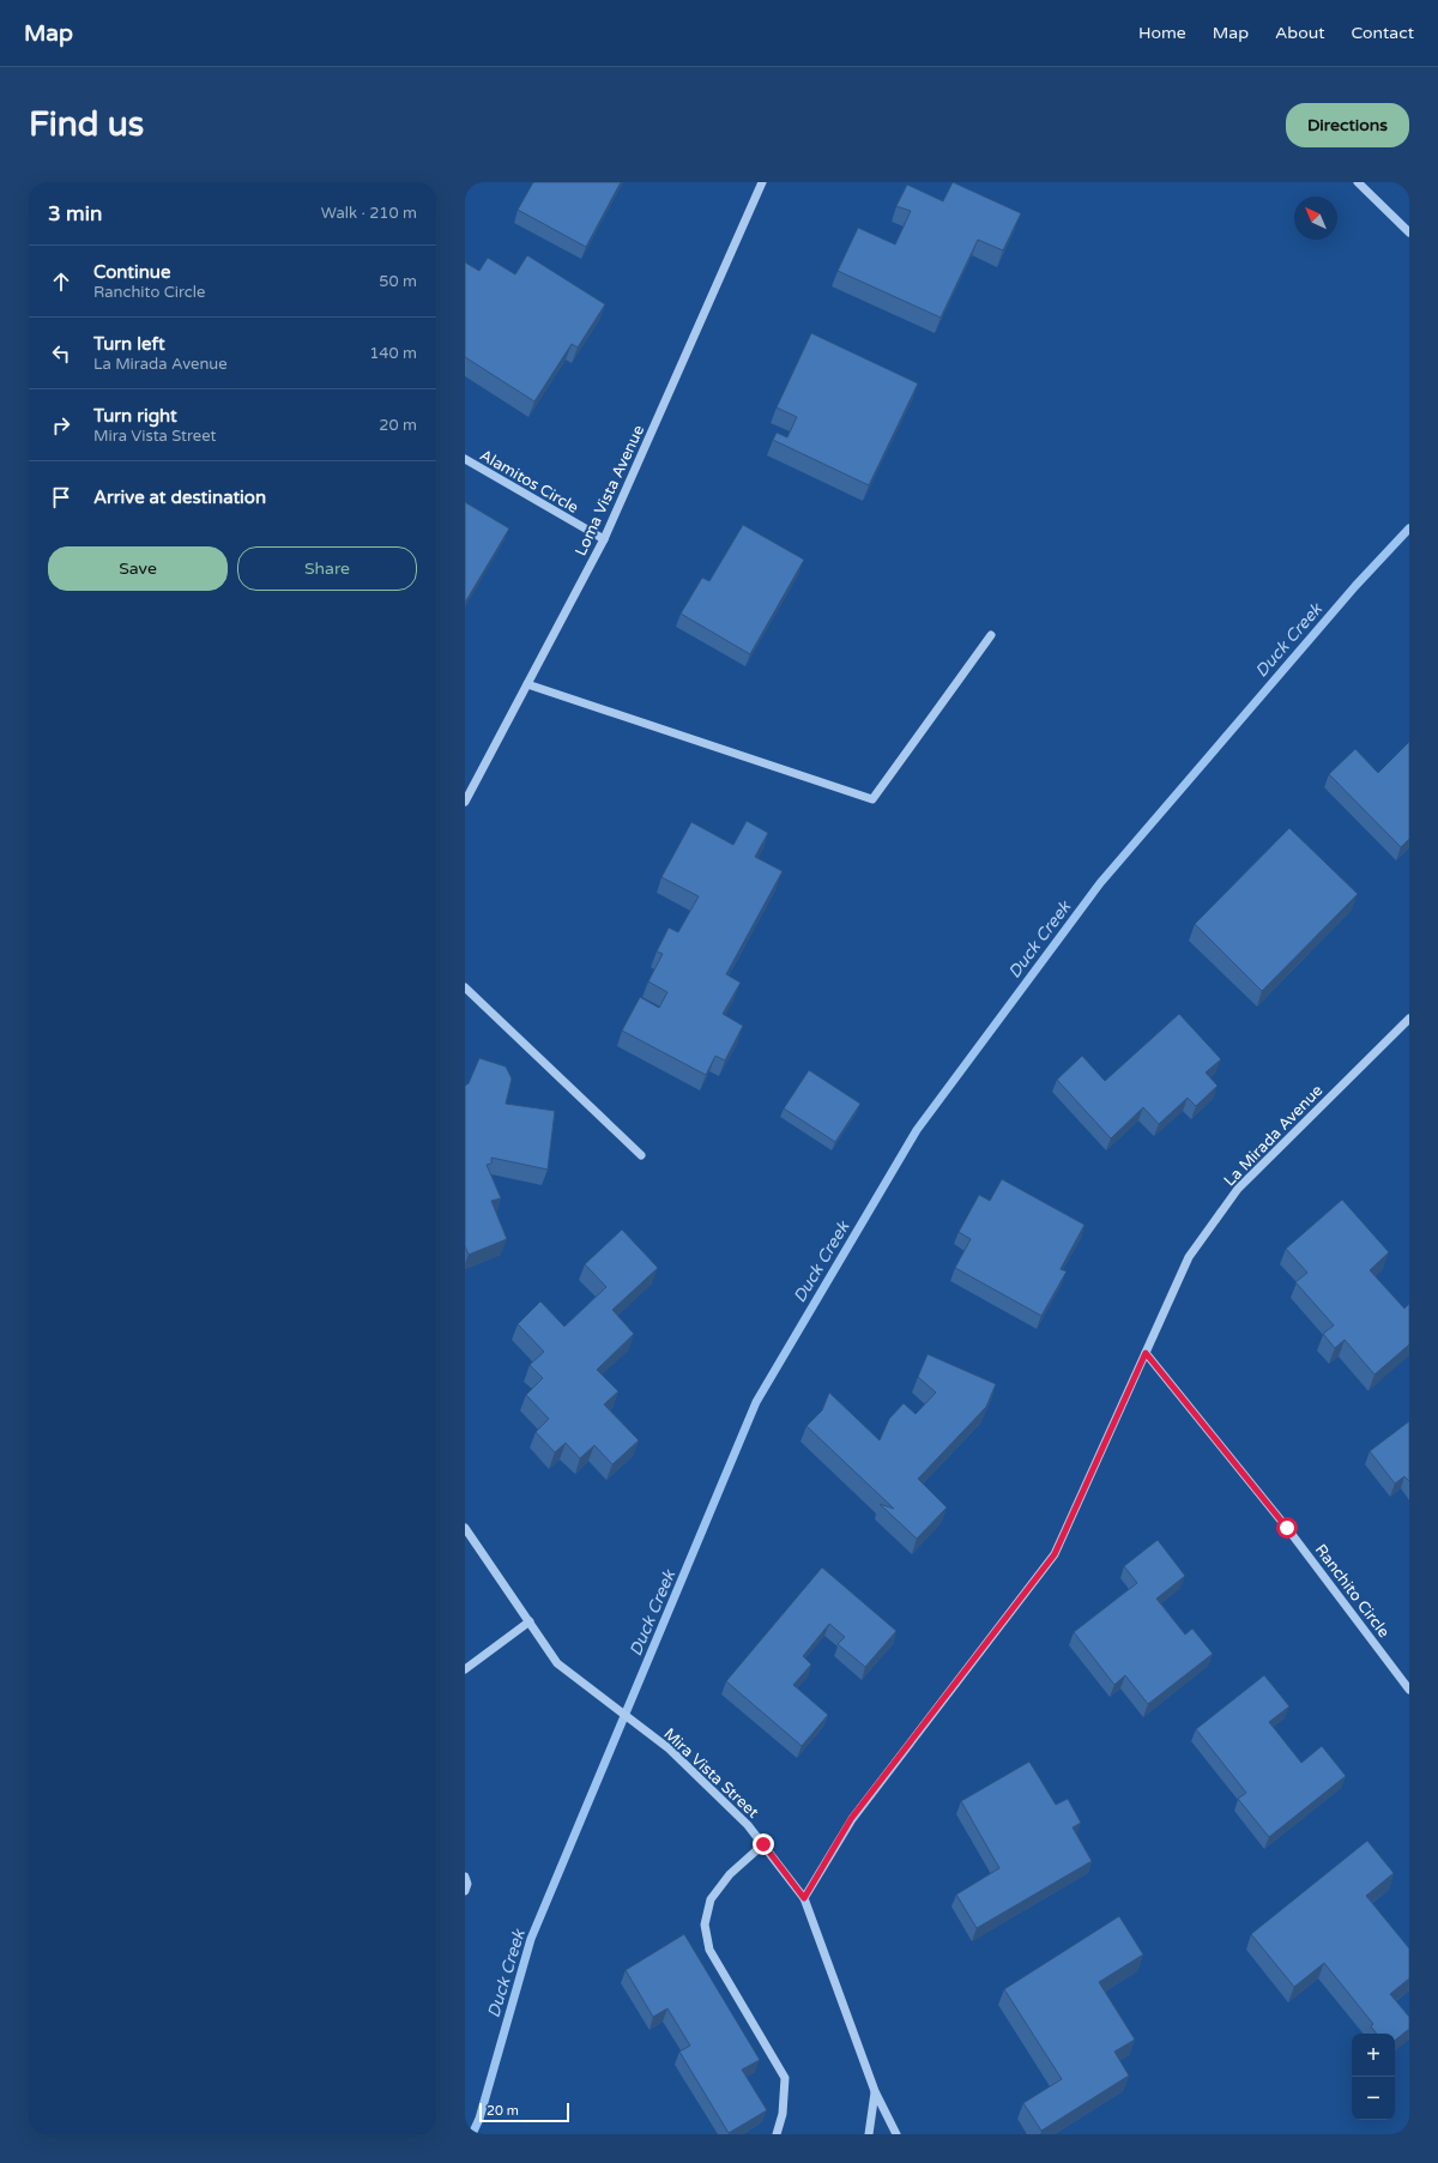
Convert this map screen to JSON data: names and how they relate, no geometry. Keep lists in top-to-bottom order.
{
  "streets": {
    "street": [
      "Alamitos Circle",
      "Loma Vista Avenue",
      "La Mirada Avenue",
      "Ranchito Circle",
      "Mira Vista Street"
    ]
  },
  "crossings": [
    ["Alamitos Circle", "Loma Vista Avenue"],
    ["La Mirada Avenue", "Ranchito Circle"],
    ["La Mirada Avenue", "Mira Vista Street"]
  ],
  "water": ["Duck Creek"],
  "scale_bar": "20 m",
  "north": "top left",
  "page": {
    "header": "Map",
    "nav": [
      "Home",
      "Map",
      "About",
      "Contact"
    ],
    "buttons": [
      "Directions",
      ["Save", "Share"]
    ],
    "title": "Find us",
    "heading": ["3 min", "Walk · 210 m"],
    "list": [
      ["Continue", "Ranchito Circle", "50 m"],
      ["Turn left", "La Mirada Avenue", "140 m"],
      ["Turn right", "Mira Vista Street", "20 m"],
      "Arrive at destination"
    ],
    "map_buttons": ["+", "−"],
    "scale": "20 m"
  }
}
